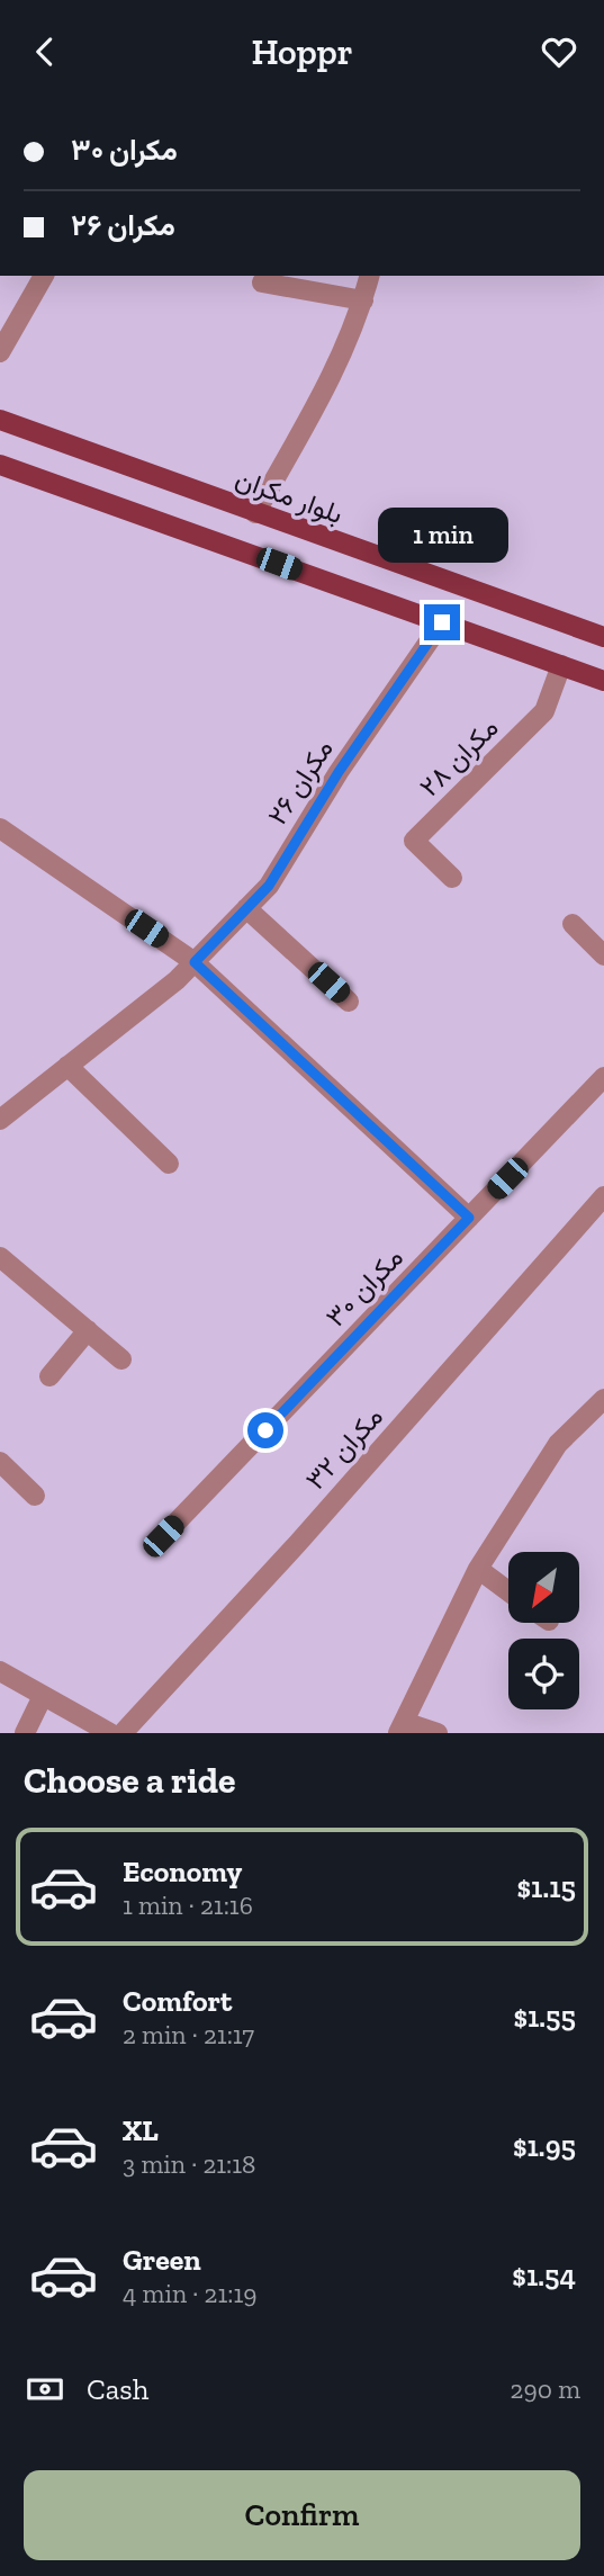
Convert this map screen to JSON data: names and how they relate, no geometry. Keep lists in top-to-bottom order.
{
  "streets": {
    "main road": ["بلوار مکران"],
    "street": [
      "مکران ۲۸",
      "مکران ۲۶",
      "مکران ۳۰",
      "مکران ۳۲"
    ]
  },
  "north": "bottom left",
  "page": {
    "header": "Hoppr",
    "banner": ["مکران ۳۰", "مکران ۲۶"],
    "bubble": "1 min",
    "heading": "Choose a ride",
    "list": [
      {
        "name": "Economy",
        "note": "1 min · 21:16",
        "value": "$1.15"
      },
      {
        "name": "Comfort",
        "note": "2 min · 21:17",
        "value": "$1.55"
      },
      {
        "name": "XL",
        "note": "3 min · 21:18",
        "value": "$1.95"
      },
      {
        "name": "Green",
        "note": "4 min · 21:19",
        "value": "$1.54"
      }
    ],
    "pay": ["Cash", "290 m"],
    "buttons": "Confirm"
  }
}
